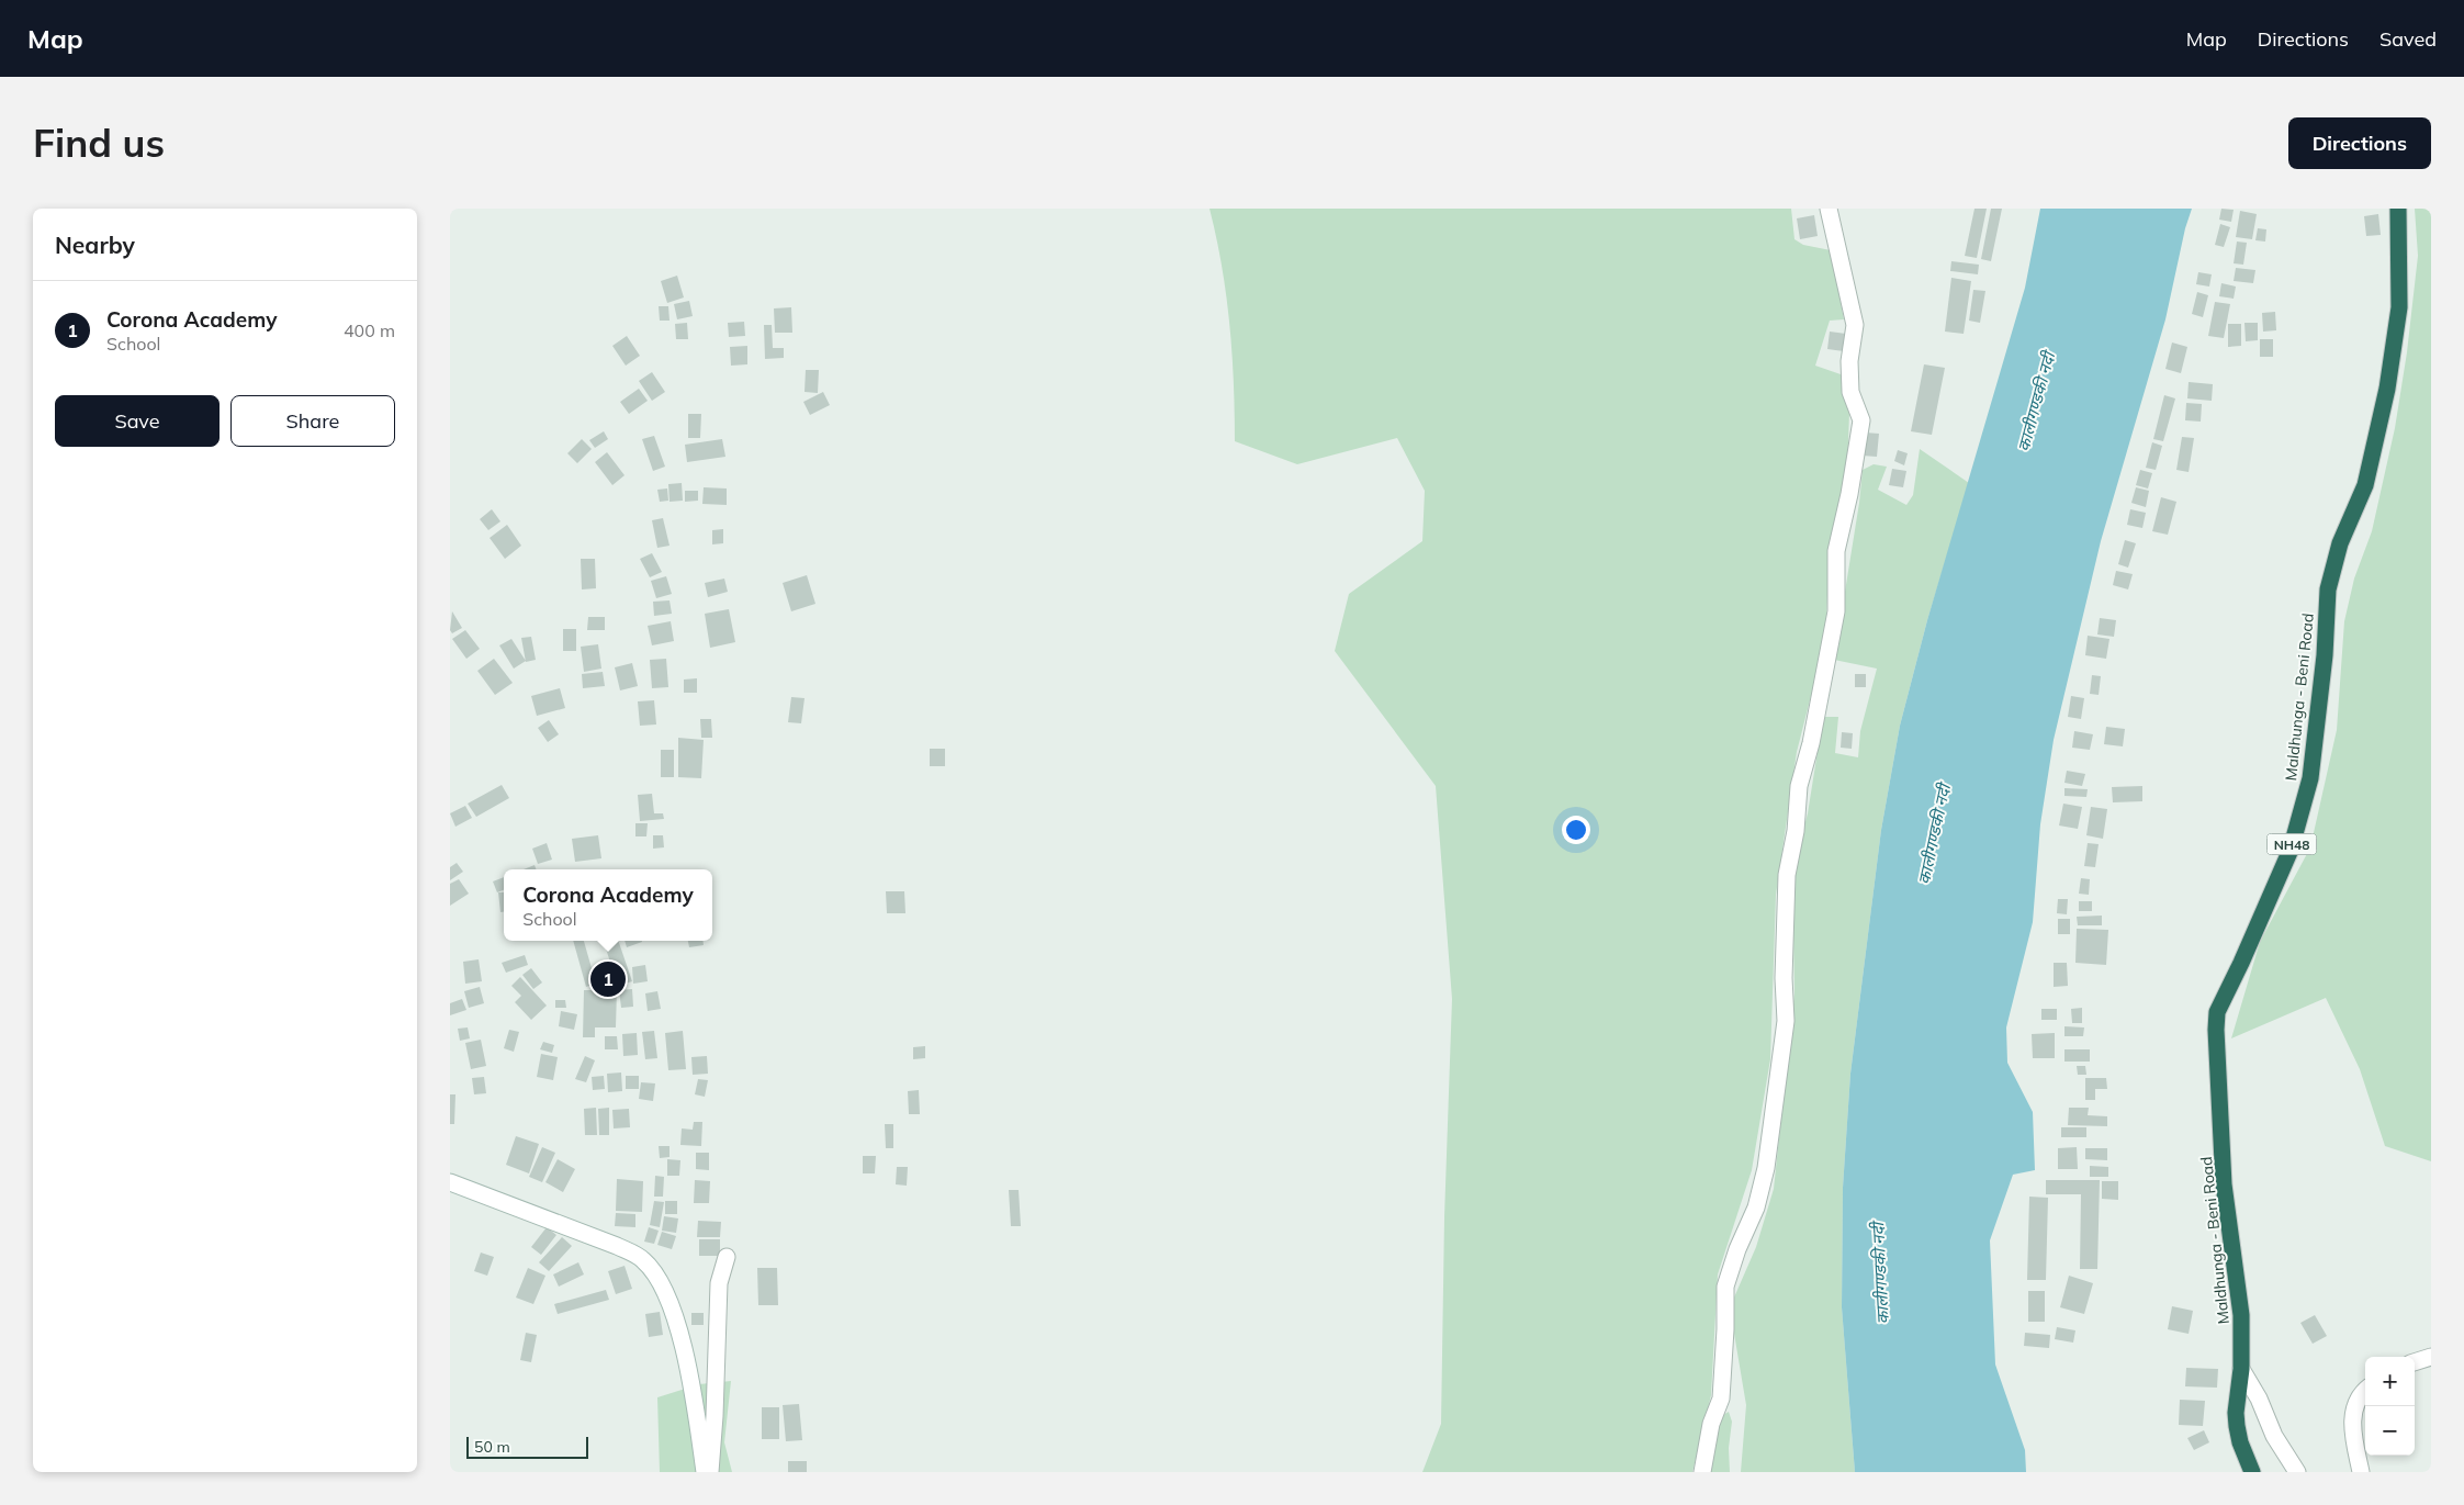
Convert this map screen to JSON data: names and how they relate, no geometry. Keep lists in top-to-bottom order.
{
  "streets": {
    "highway": ["Maldhunga - Beni Road", "NH48"]
  },
  "water": ["कालीगण्डकी नदी"],
  "scale_bar": "50 m",
  "page": {
    "header": "Map",
    "nav": ["Map", "Directions", "Saved"],
    "buttons": [
      "Directions",
      ["Save", "Share"]
    ],
    "title": "Find us",
    "heading": "Nearby",
    "list": [
      {
        "mark": "1",
        "name": "Corona Academy",
        "note": "School",
        "value": "400 m"
      }
    ],
    "popup": ["Corona Academy", "School"],
    "pins": "1",
    "map_buttons": ["+", "−"],
    "scale": "50 m"
  }
}
